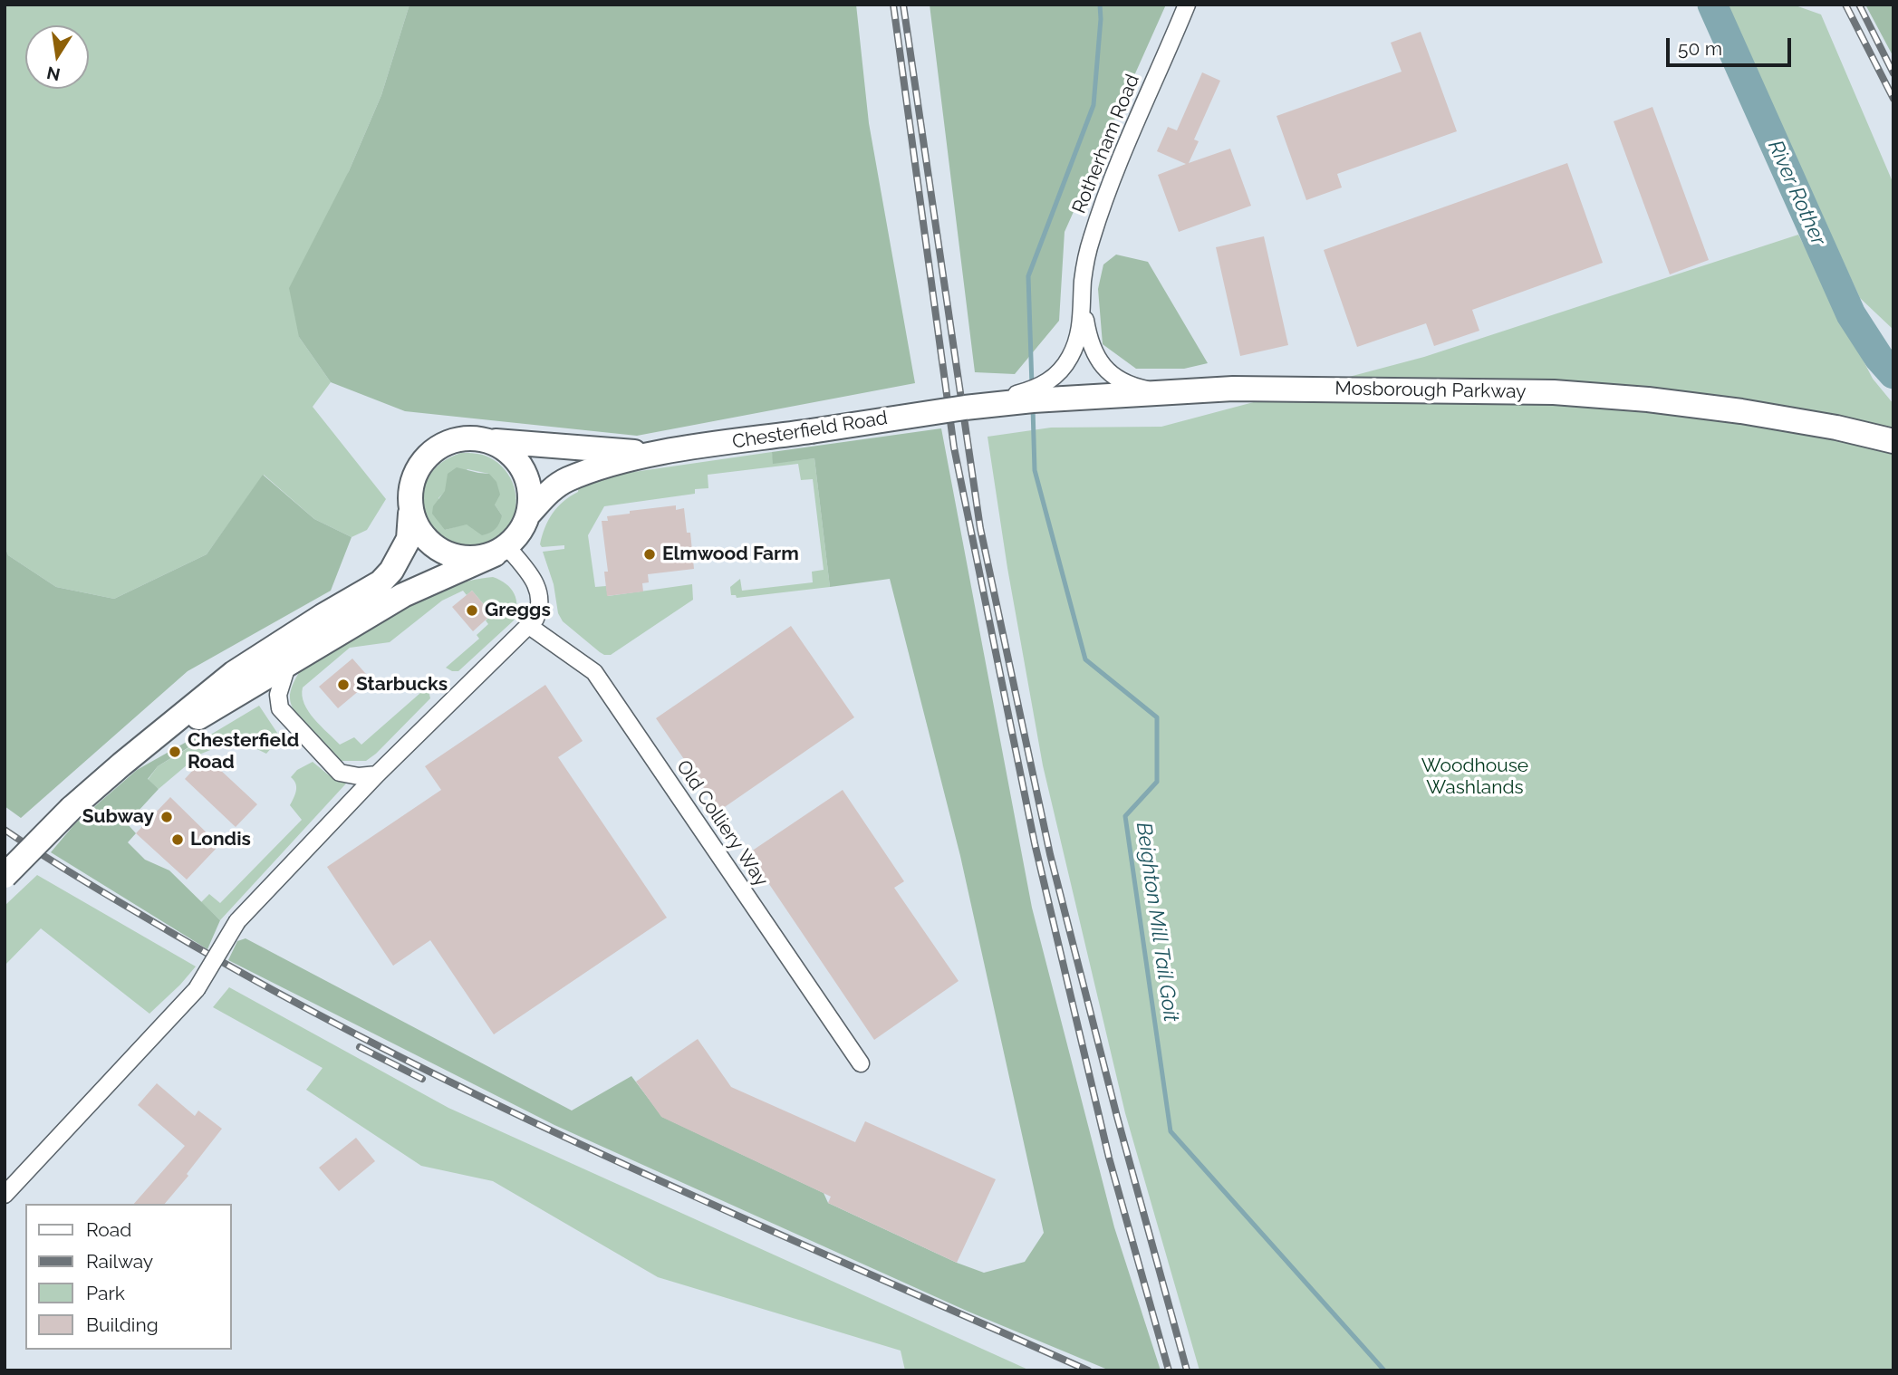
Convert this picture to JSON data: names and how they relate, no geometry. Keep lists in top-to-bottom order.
{
  "streets": {
    "highway": ["Mosborough Parkway", "Chesterfield Road"],
    "street": ["Rotherham Road", "Old Colliery Way"]
  },
  "crossings": [
    ["Mosborough Parkway", "Chesterfield Road"]
  ],
  "water": ["River Rother", "Beighton Mill Tail Goit"],
  "parks": ["Woodhouse Washlands"],
  "places": [
    "Elmwood Farm",
    "Greggs",
    "Starbucks",
    "Chesterfield Road",
    "Subway",
    "Londis"
  ],
  "legend": [
    "Road",
    "Railway",
    "Park",
    "Building"
  ],
  "scale_bar": "50 m",
  "north": "bottom"
}
